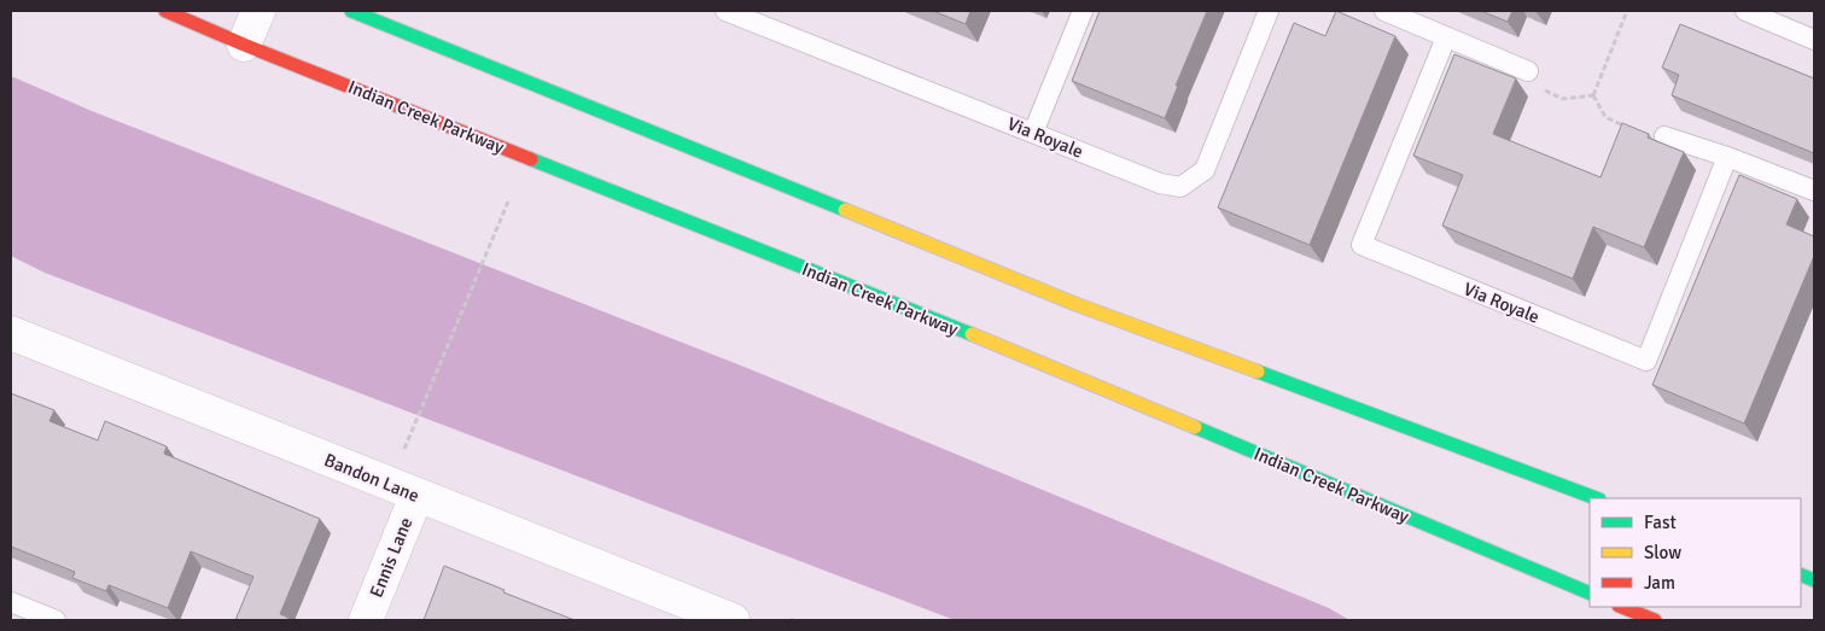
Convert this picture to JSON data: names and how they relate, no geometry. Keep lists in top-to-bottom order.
{
  "streets": {
    "street": ["Indian Creek Parkway", "Bandon Lane", "Ennis Lane"],
    "lane": ["Via Royale"]
  },
  "crossings": [
    ["Bandon Lane", "Ennis Lane"]
  ],
  "legend": ["Fast", "Slow", "Jam"]
}
